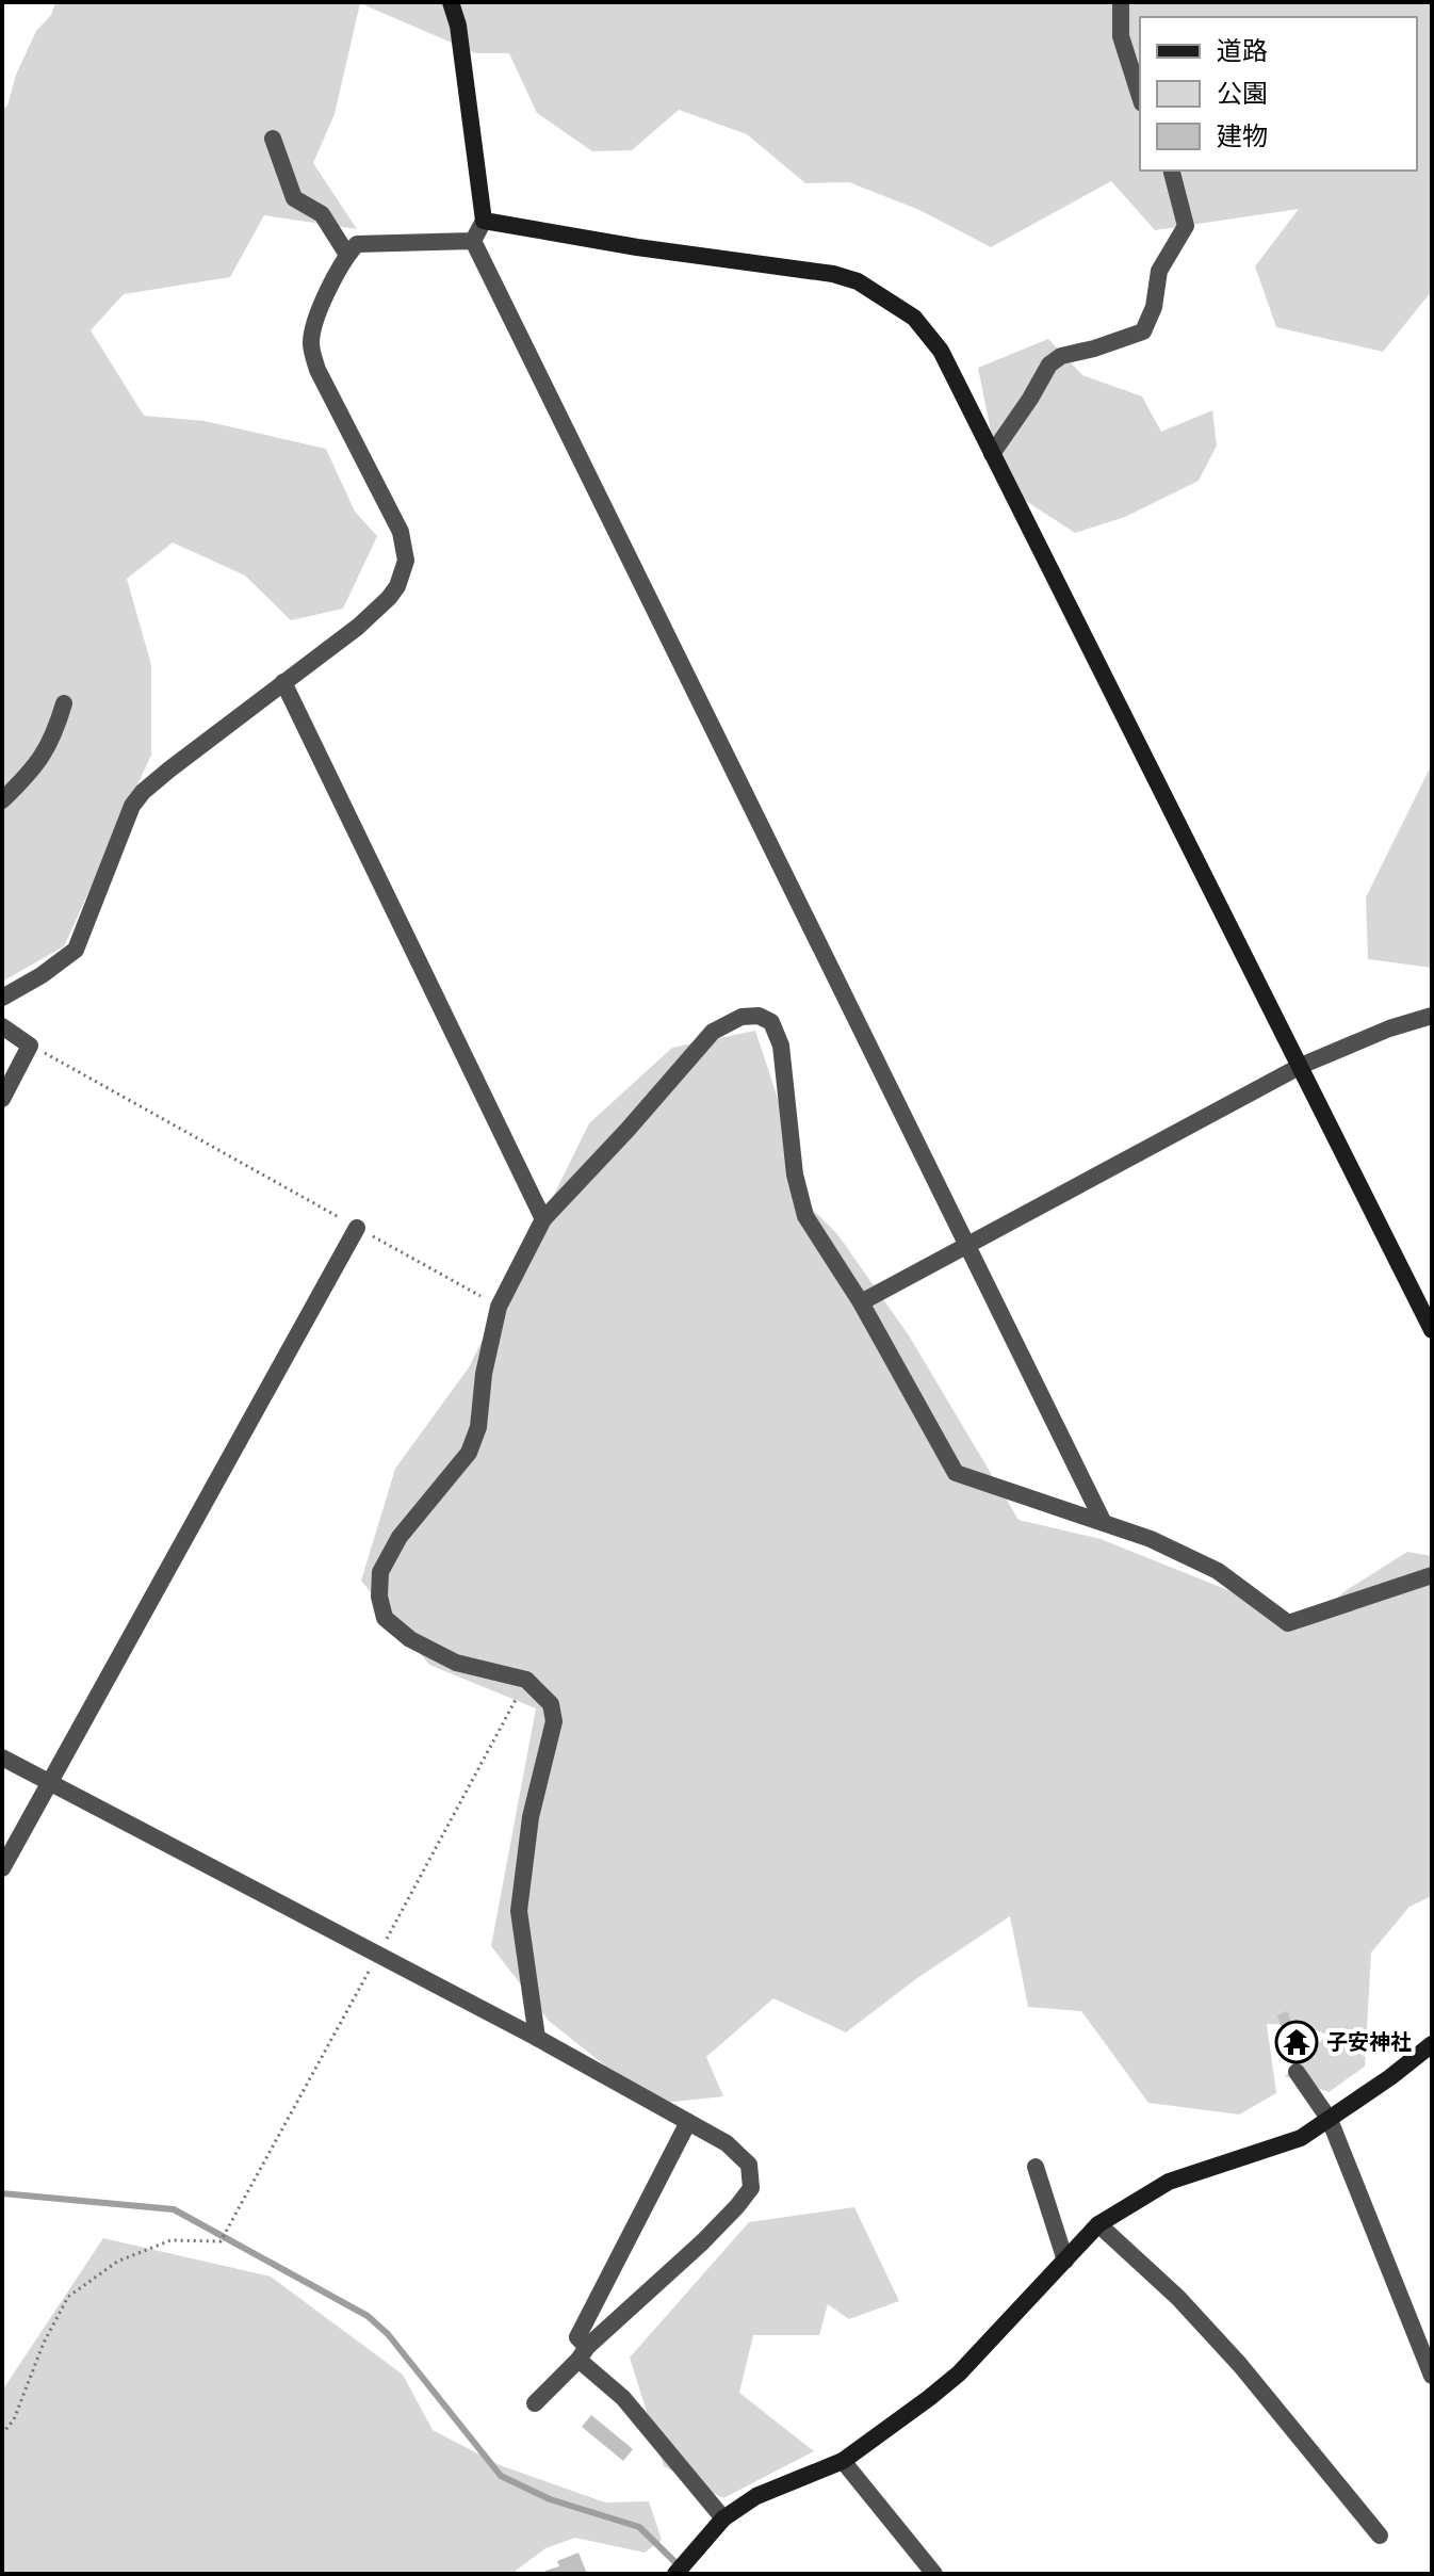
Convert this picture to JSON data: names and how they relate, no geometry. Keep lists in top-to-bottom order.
{
  "places": {
    "temple": ["子安神社"]
  },
  "legend": ["道路", "公園", "建物"]
}
